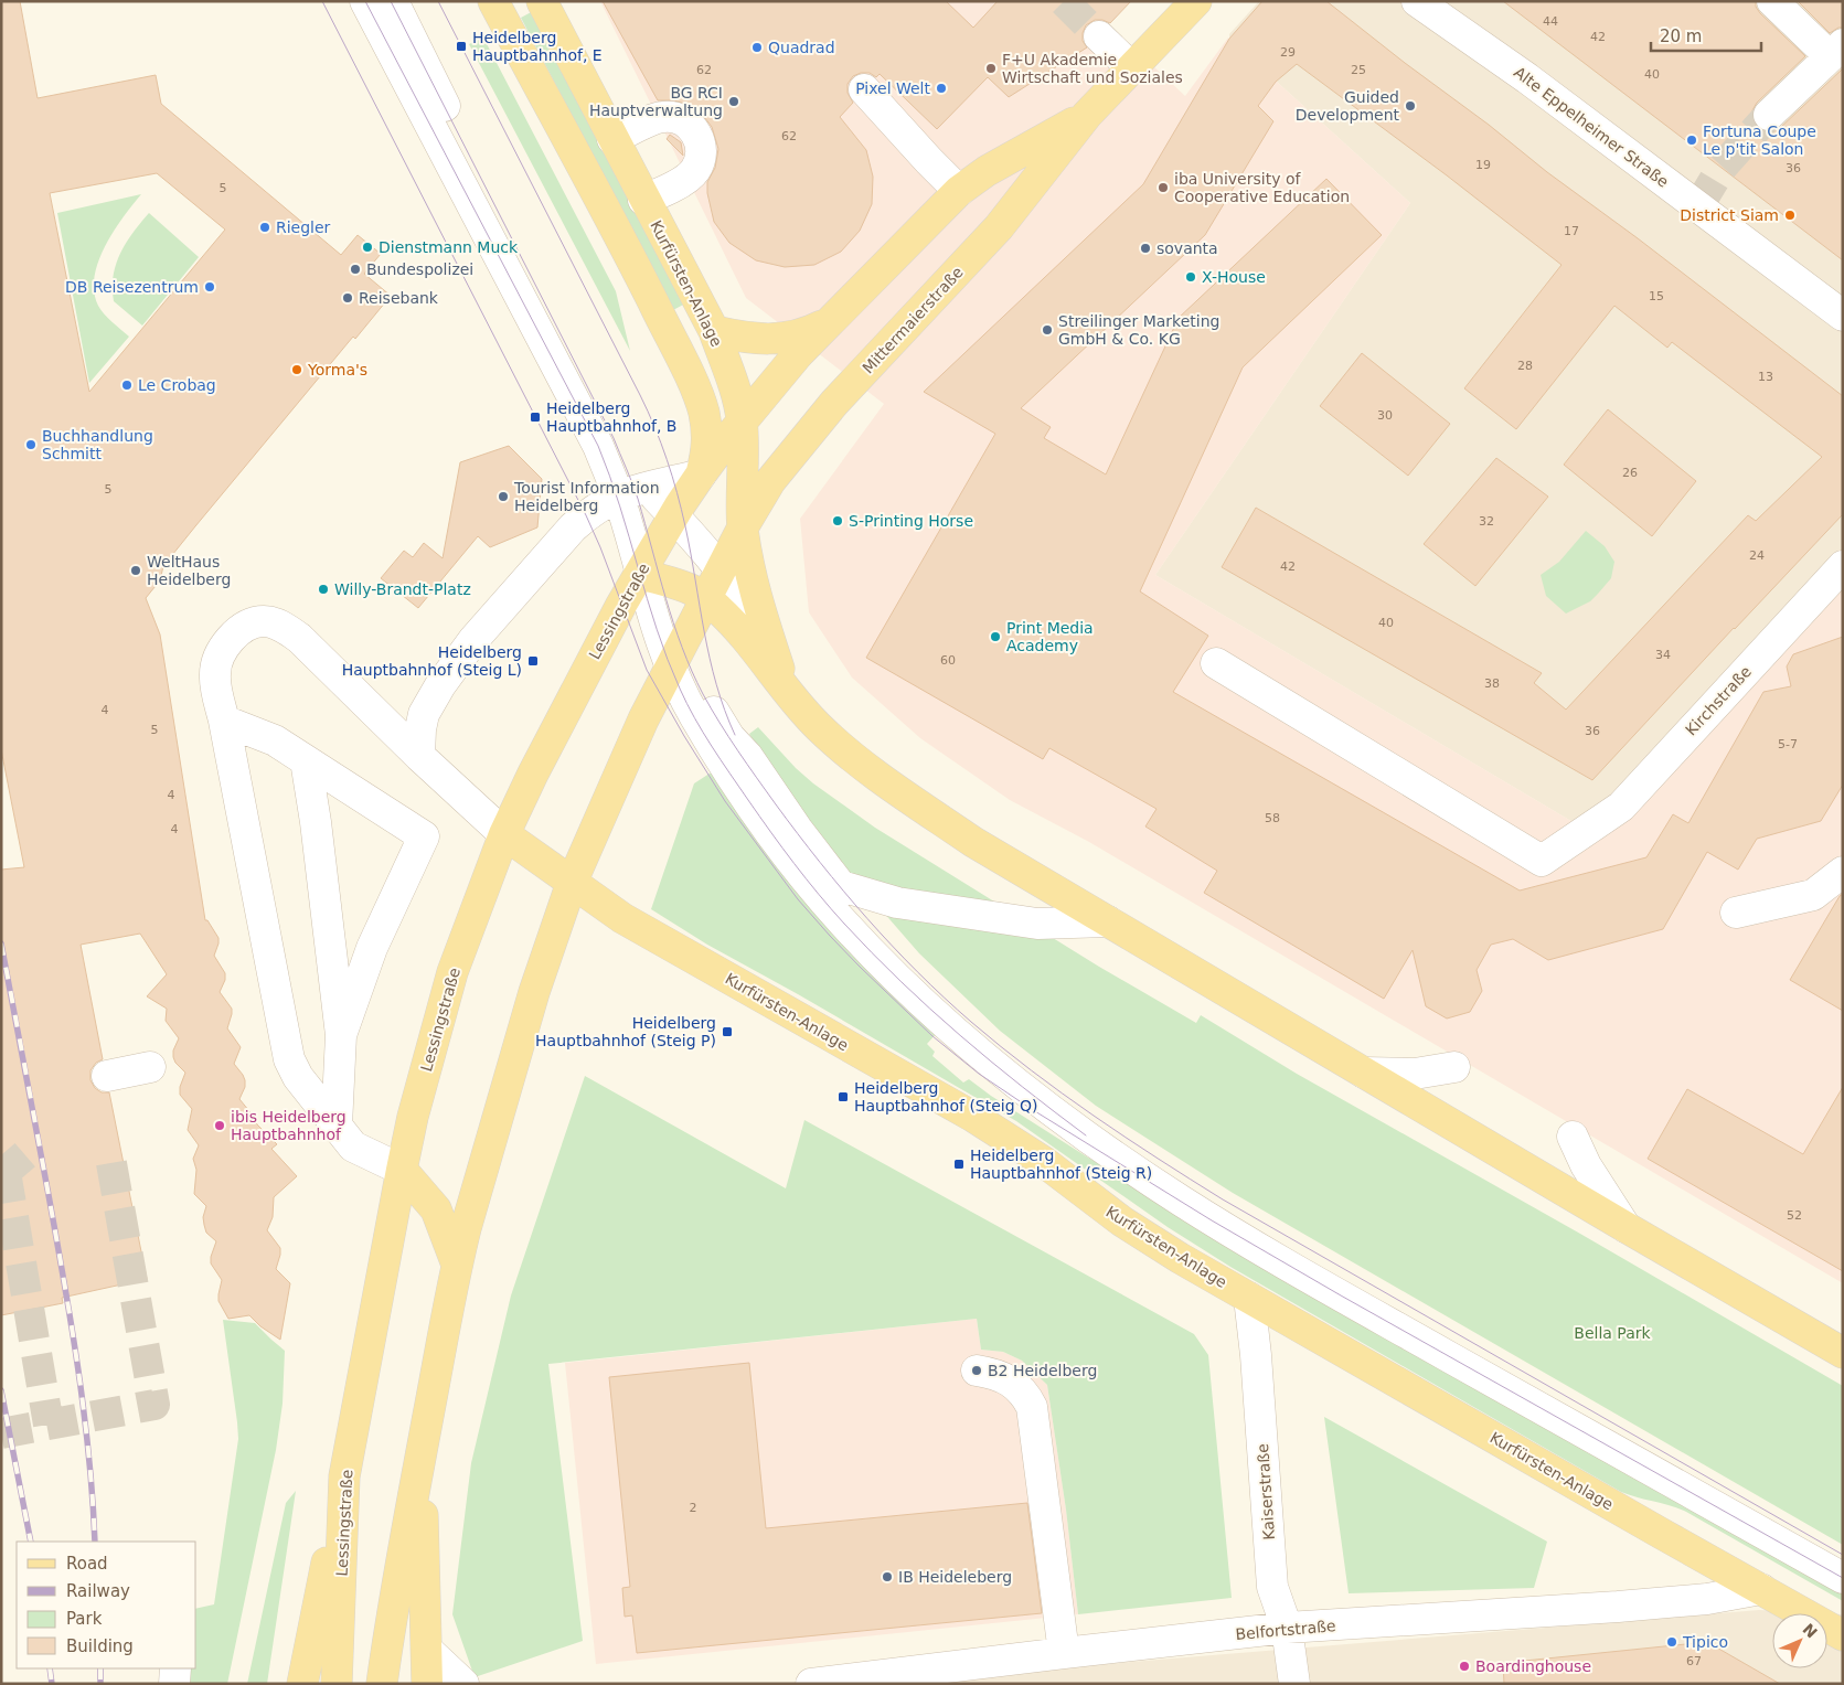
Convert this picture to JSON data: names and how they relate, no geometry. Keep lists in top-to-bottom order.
{
  "streets": {
    "main road": ["Kurfürsten-Anlage", "Mittermaierstraße", "Lessingstraße"],
    "street": [
      "Alte Eppelheimer Straße",
      "Kirchstraße",
      "Kaiserstraße",
      "Belfortstraße"
    ]
  },
  "crossings": [
    ["Kurfürsten-Anlage", "Mittermaierstraße"],
    ["Kurfürsten-Anlage", "Lessingstraße"],
    ["Kurfürsten-Anlage", "Kaiserstraße"],
    ["Kurfürsten-Anlage", "Belfortstraße"],
    ["Mittermaierstraße", "Lessingstraße"],
    ["Kaiserstraße", "Belfortstraße"]
  ],
  "parks": ["Bella Park"],
  "places": {
    "transit": [
      "Heidelberg Hauptbahnhof, E",
      "Heidelberg Hauptbahnhof, B",
      "Heidelberg Hauptbahnhof (Steig L)",
      "Heidelberg Hauptbahnhof (Steig P)",
      "Heidelberg Hauptbahnhof (Steig Q)",
      "Heidelberg Hauptbahnhof (Steig R)"
    ],
    "other": [
      "Quadrad",
      "F+U Akademie Wirtschaft und Soziales",
      "Pixel Welt",
      "BG RCI Hauptverwaltung",
      "Guided Development",
      "Fortuna Coupe Le p'tit Salon",
      "iba University of Cooperative Education",
      "District Siam",
      "Riegler",
      "Dienstmann Muck",
      "sovanta",
      "Bundespolizei",
      "X-House",
      "DB Reisezentrum",
      "Reisebank",
      "Streilinger Marketing GmbH & Co. KG",
      "Yorma's",
      "Le Crobag",
      "Buchhandlung Schmitt",
      "Tourist Information Heidelberg",
      "S-Printing Horse",
      "WeltHaus Heidelberg",
      "Willy-Brandt-Platz",
      "Print Media Academy",
      "ibis Heidelberg Hauptbahnhof",
      "B2 Heidelberg",
      "IB Heideleberg",
      "Tipico",
      "Boardinghouse"
    ]
  },
  "house_numbers": [
    "44",
    "42",
    "29",
    "62",
    "25",
    "40",
    "62",
    "19",
    "36",
    "5",
    "17",
    "15",
    "28",
    "13",
    "30",
    "26",
    "5",
    "32",
    "24",
    "42",
    "40",
    "34",
    "60",
    "38",
    "4",
    "5",
    "36",
    "5-7",
    "4",
    "58",
    "4",
    "52",
    "2",
    "67"
  ],
  "legend": [
    "Road",
    "Railway",
    "Park",
    "Building"
  ],
  "scale_bar": "20 m",
  "north": "top right"
}
